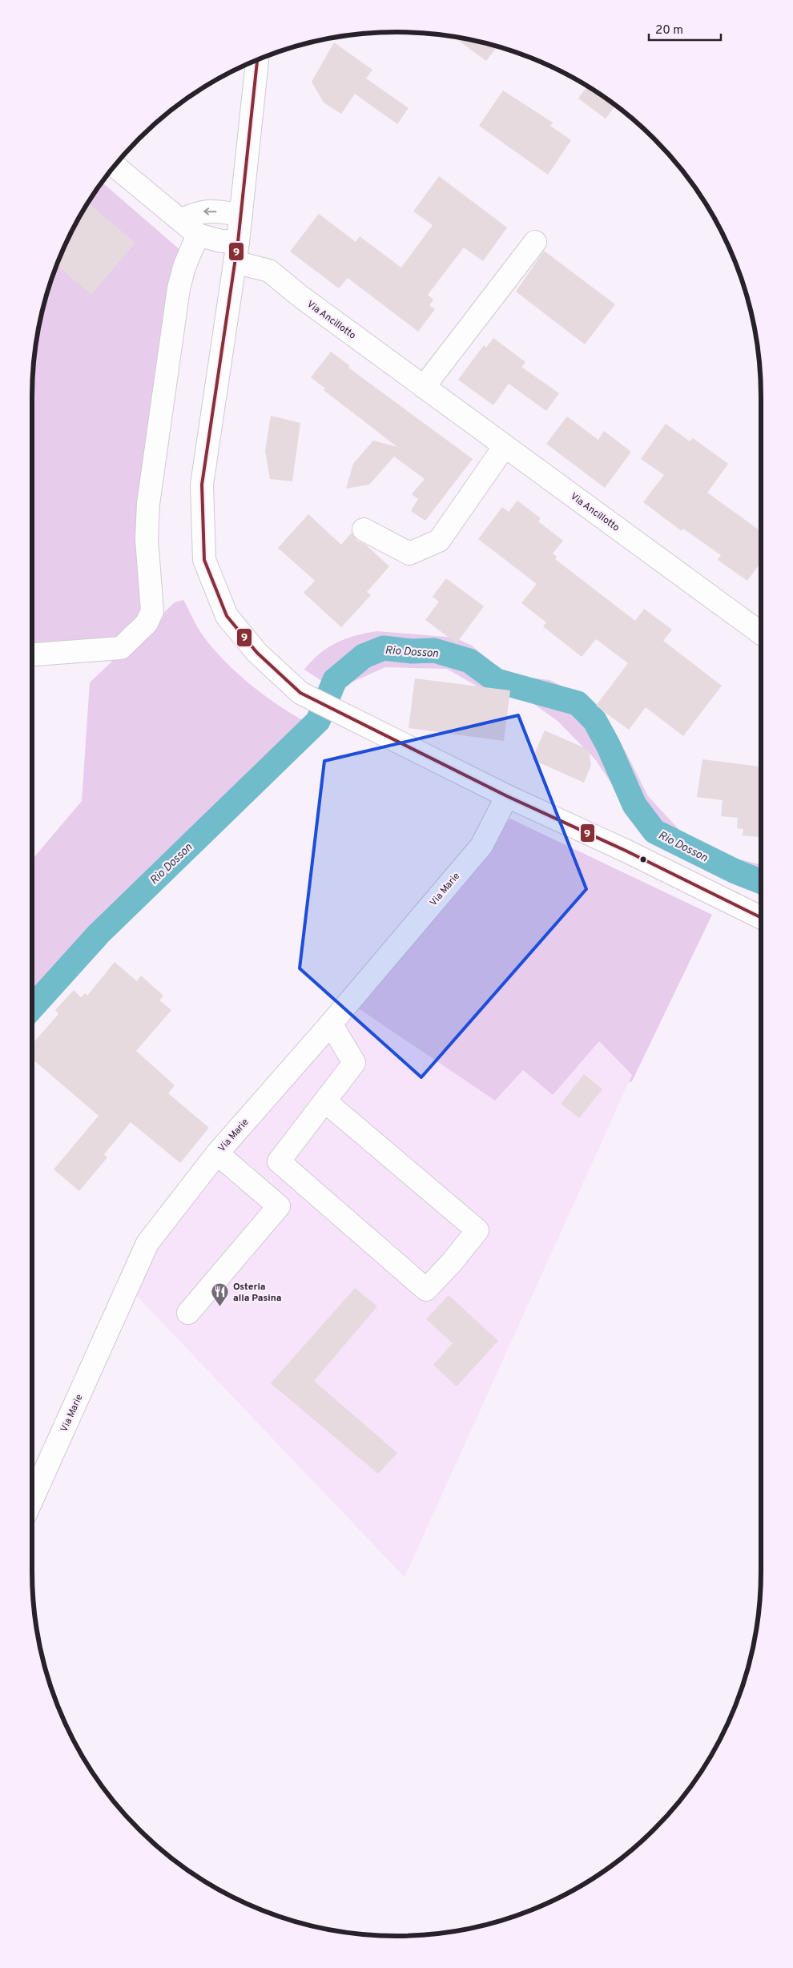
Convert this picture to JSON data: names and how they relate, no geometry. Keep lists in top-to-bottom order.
{
  "streets": {
    "street": ["Via Ancillotto", "Via Marie"]
  },
  "water": ["Rio Dosson"],
  "places": {
    "restaurant": ["Osteria alla Pasina"]
  },
  "lines": ["transit line 9"],
  "scale_bar": "20 m"
}
